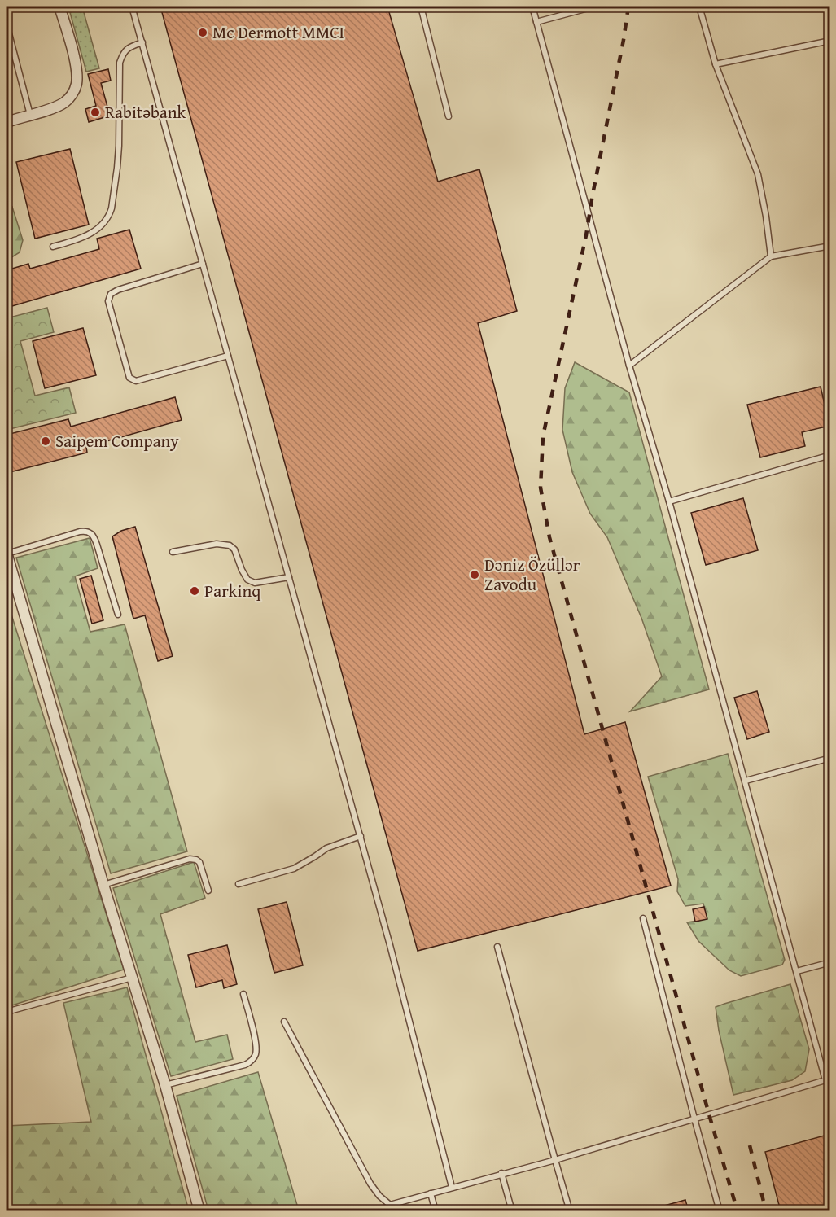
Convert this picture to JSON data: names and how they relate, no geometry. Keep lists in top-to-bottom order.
{
  "places": [
    "Mc Dermott MMCI",
    "Rabitəbank",
    "Saipem Company",
    "Dəniz Özüllər Zavodu",
    "Parkinq"
  ]
}
